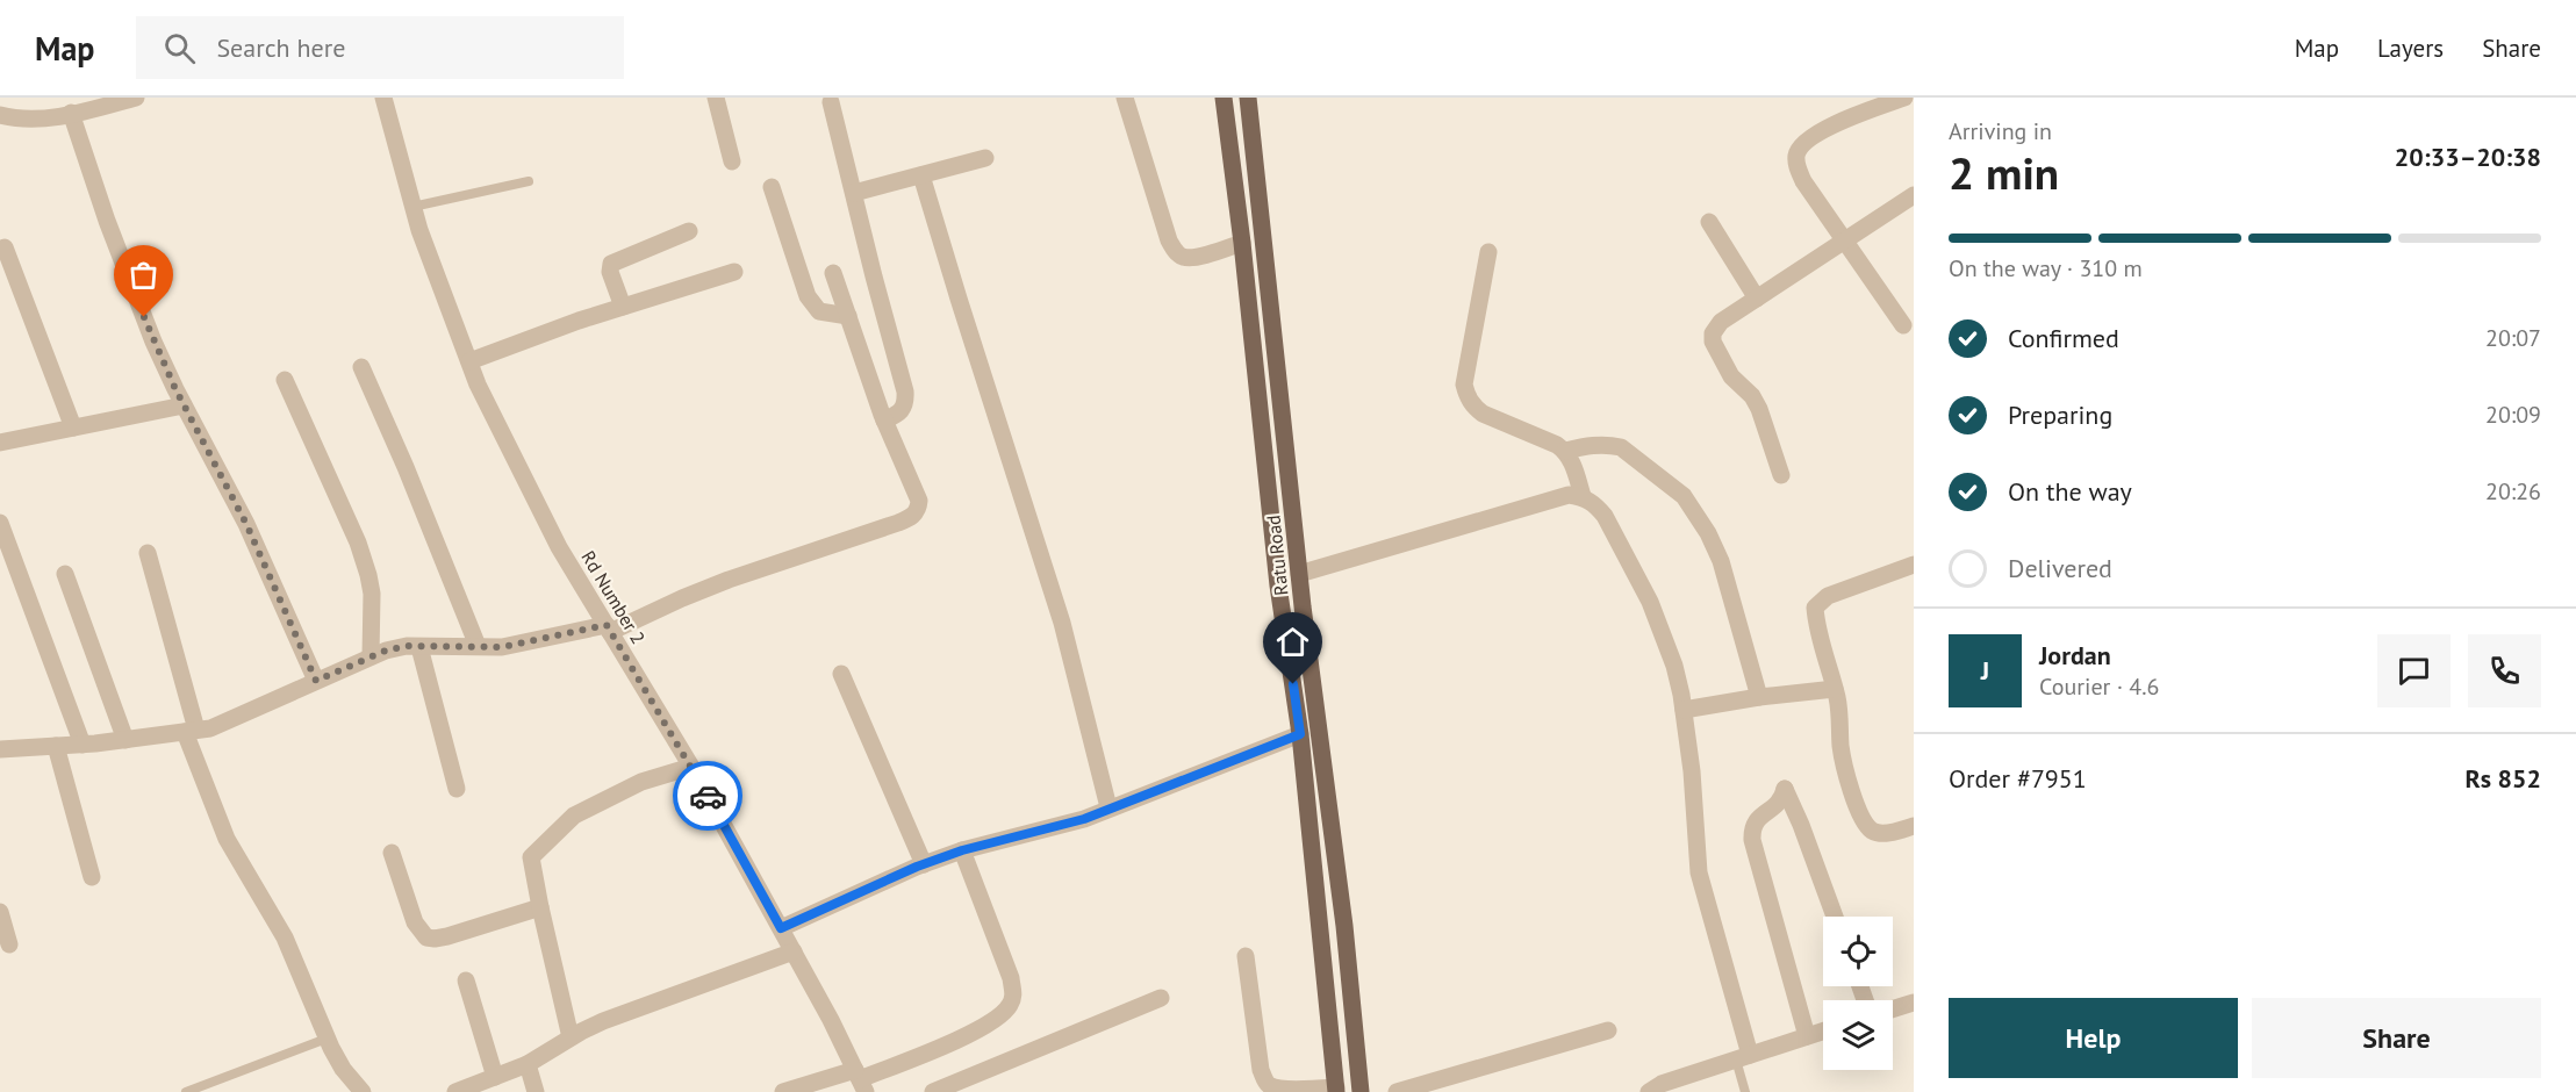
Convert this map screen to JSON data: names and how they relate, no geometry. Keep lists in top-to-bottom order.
{
  "streets": {
    "main road": ["Ratu Road"],
    "street": ["Rd Number 2"]
  },
  "page": {
    "header": "Map",
    "search": "Search here",
    "nav": ["Map", "Layers", "Share"],
    "heading": ["2 min", "Arriving in", "20:33–20:38"],
    "panel": [
      "Jordan",
      "Courier · 4.6",
      "Order #7951",
      "Rs 852"
    ],
    "bar": "On the way · 310 m",
    "list": [
      ["Confirmed", "20:07"],
      ["Preparing", "20:09"],
      ["On the way", "20:26"],
      "Delivered"
    ],
    "round": "J",
    "buttons": ["Help", "Share"]
  }
}
